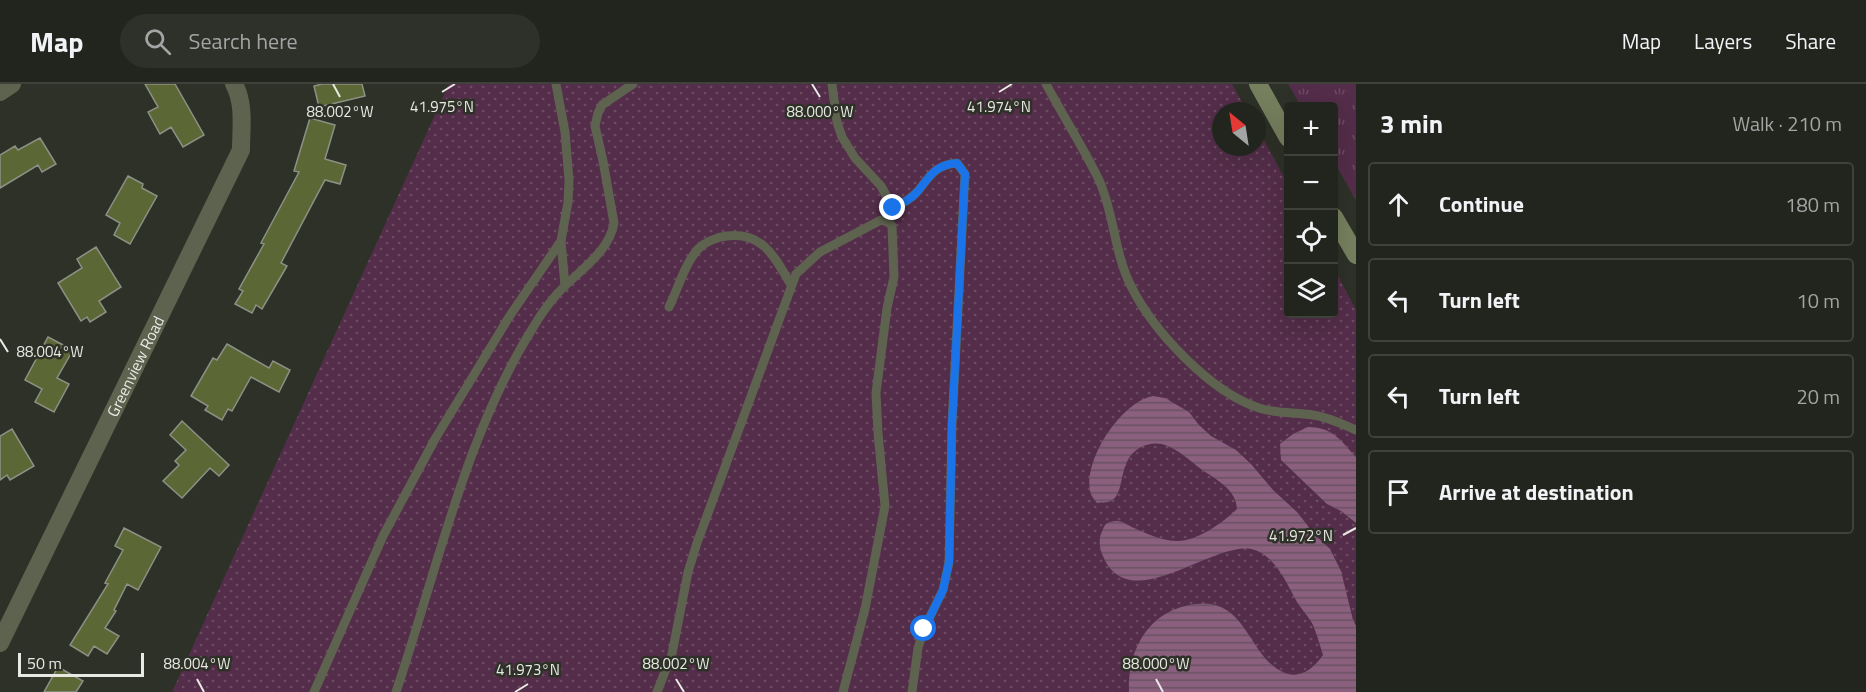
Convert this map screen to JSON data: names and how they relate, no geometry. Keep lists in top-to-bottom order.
{
  "streets": {
    "street": ["Greenview Road"]
  },
  "scale_bar": "50 m",
  "north": "top left",
  "page": {
    "header": "Map",
    "search": "Search here",
    "nav": ["Map", "Layers", "Share"],
    "heading": ["3 min", "Walk · 210 m"],
    "map_buttons": ["+", "−"],
    "list": [
      ["Continue", "180 m"],
      ["Turn left", "10 m"],
      ["Turn left", "20 m"],
      "Arrive at destination"
    ],
    "scale": "50 m"
  },
  "coordinates": [
    "41.975°N",
    "41.974°N",
    "88.002°W",
    "88.000°W",
    "88.004°W",
    "41.972°N",
    "41.973°N"
  ]
}
